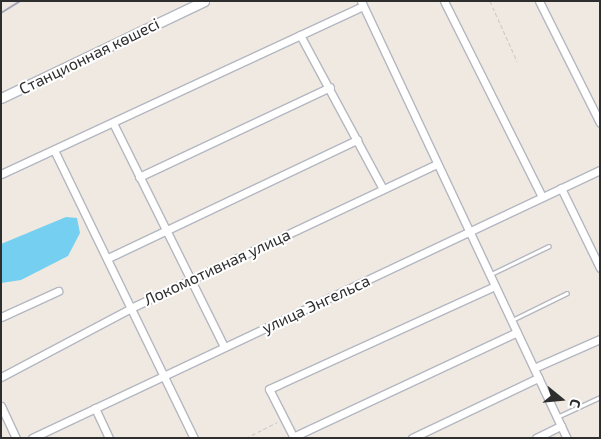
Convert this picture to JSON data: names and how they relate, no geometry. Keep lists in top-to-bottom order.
{
  "streets": {
    "street": ["Станционная көшесі", "Локомотивная улица", "улица Энгельса"]
  },
  "north": "right"
}
